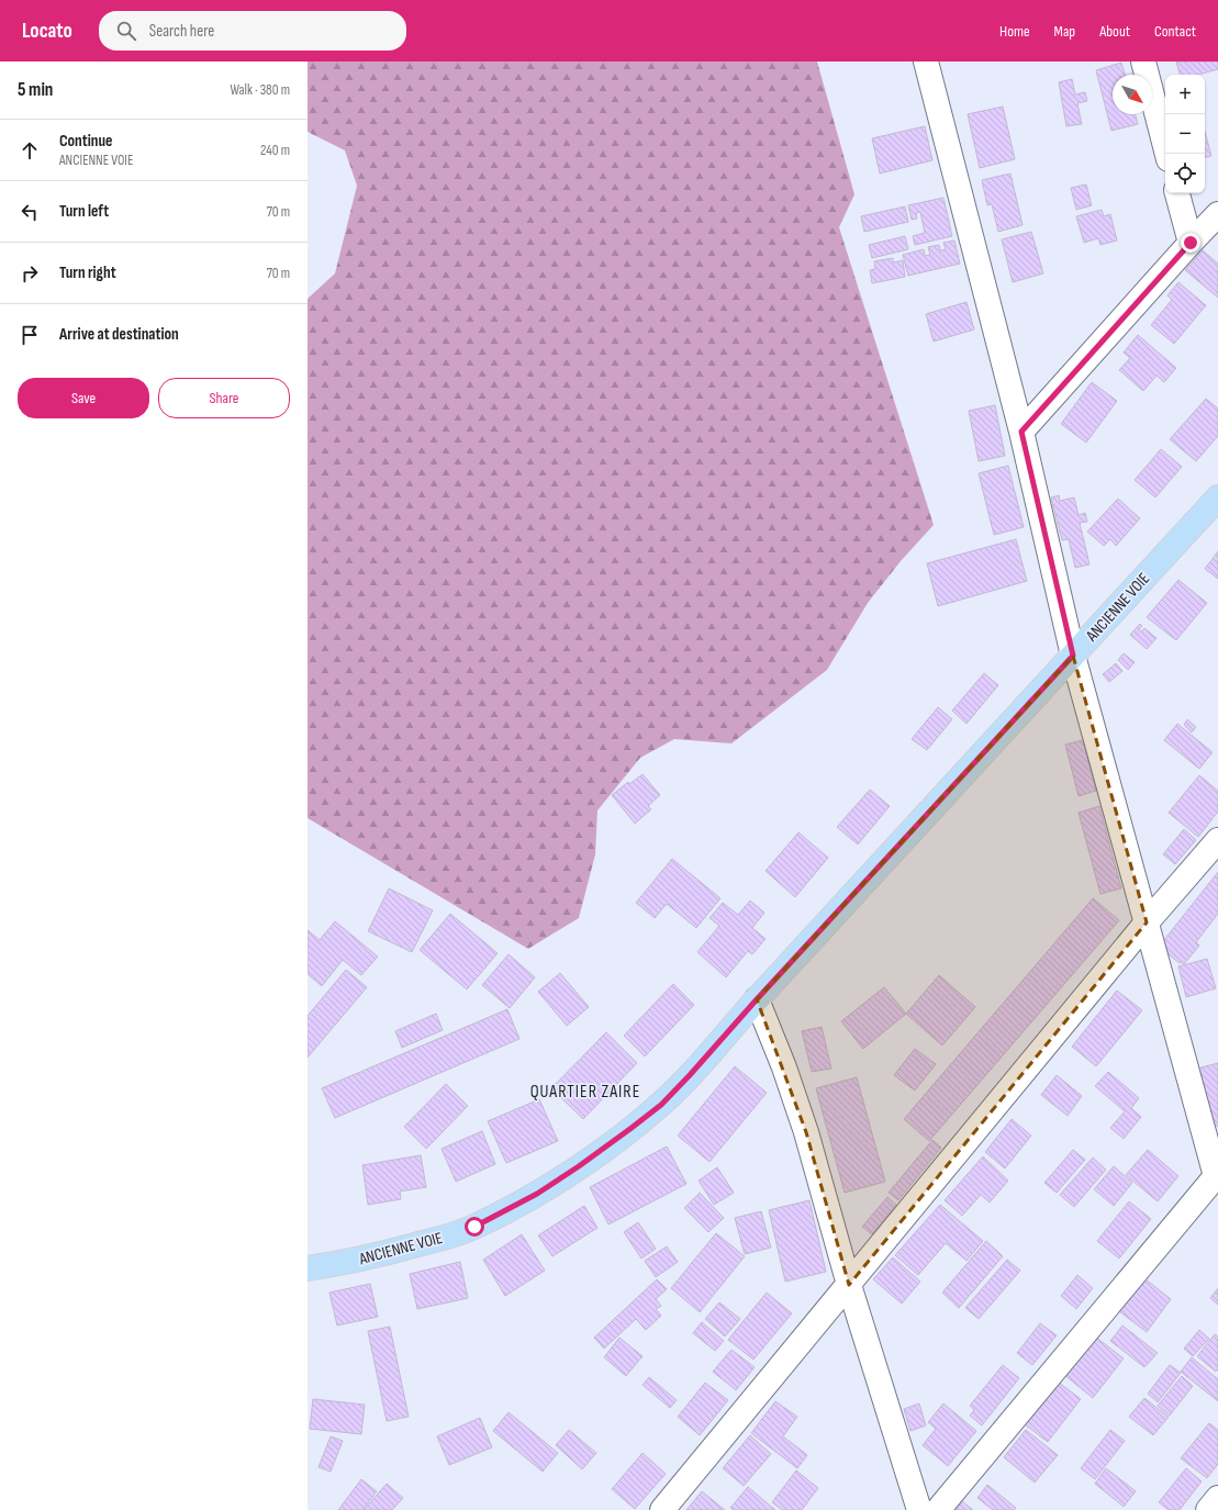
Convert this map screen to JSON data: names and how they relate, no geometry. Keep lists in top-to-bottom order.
{
  "streets": {
    "main road": ["ANCIENNE VOIE"]
  },
  "districts": ["QUARTIER ZAIRE"],
  "north": "bottom right",
  "page": {
    "header": "Locato",
    "search": "Search here",
    "nav": [
      "Home",
      "Map",
      "About",
      "Contact"
    ],
    "heading": ["5 min", "Walk · 380 m"],
    "map_buttons": ["+", "−"],
    "list": [
      ["Continue", "ANCIENNE VOIE", "240 m"],
      ["Turn left", "70 m"],
      ["Turn right", "70 m"],
      "Arrive at destination"
    ],
    "buttons": ["Save", "Share"]
  }
}
